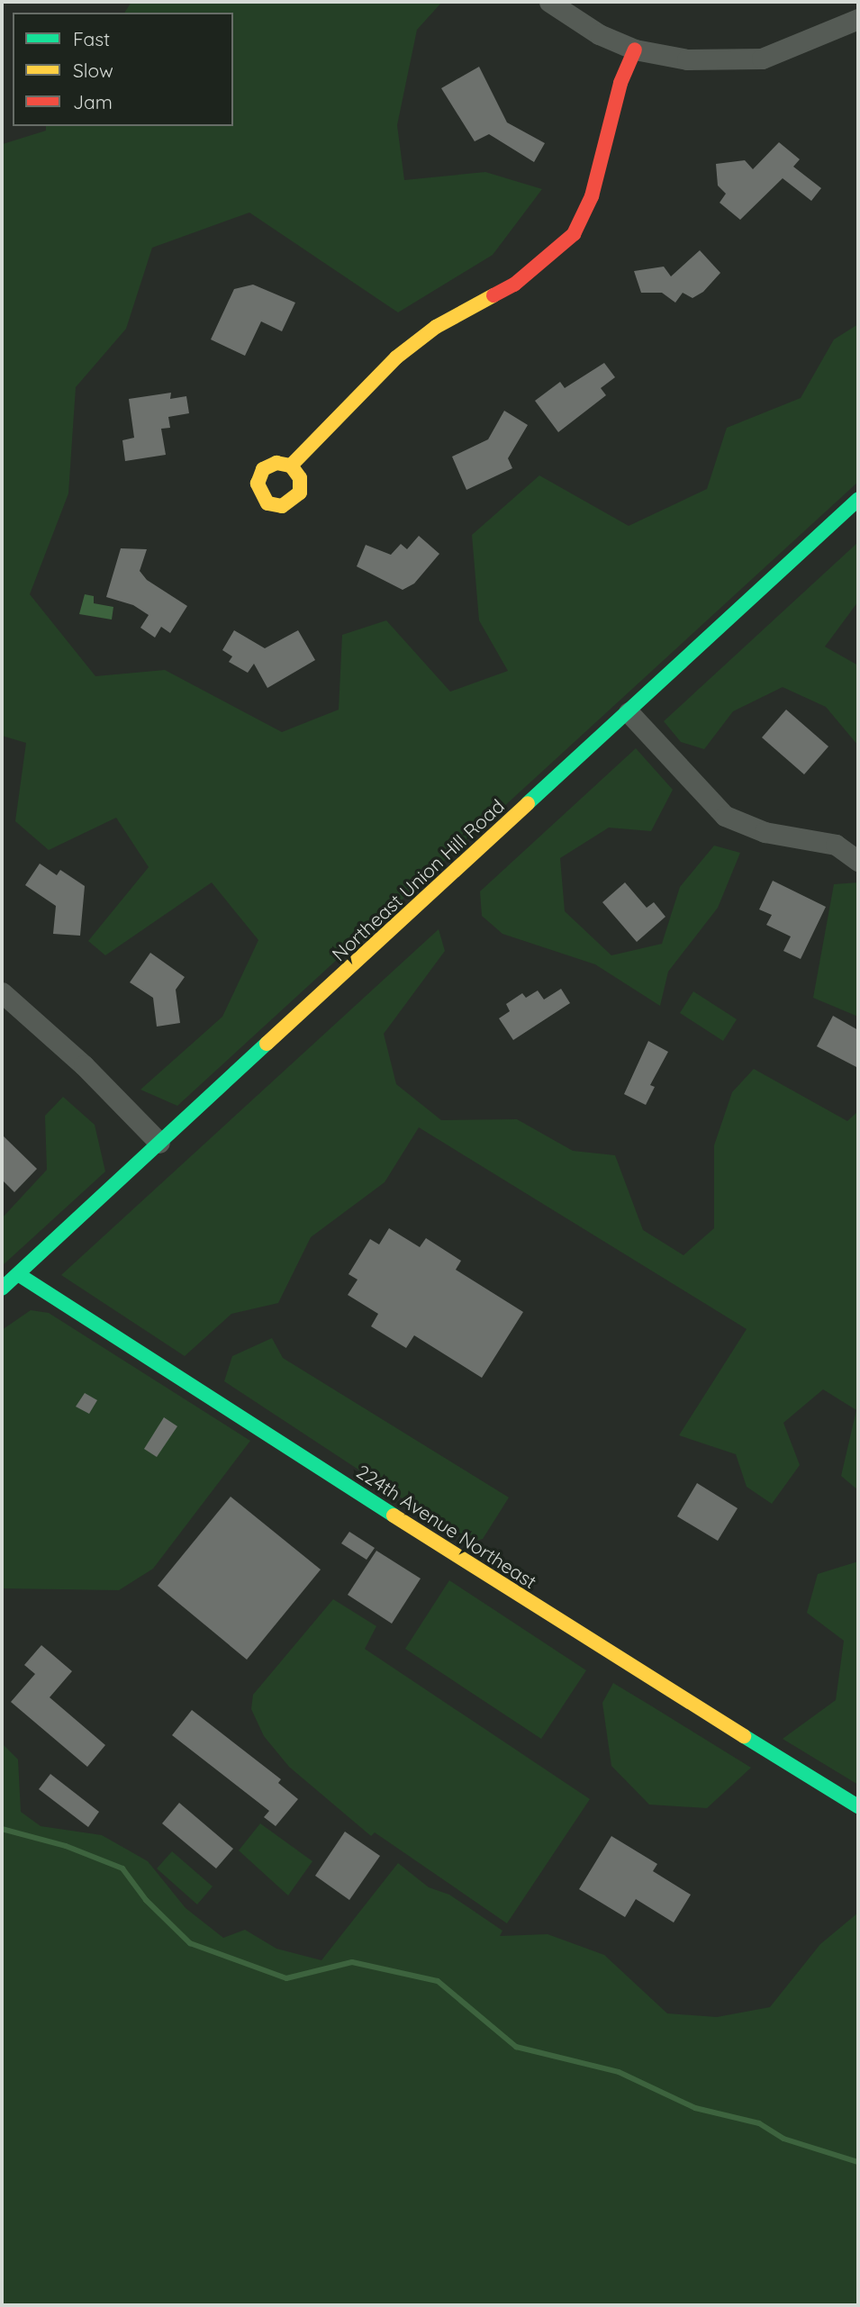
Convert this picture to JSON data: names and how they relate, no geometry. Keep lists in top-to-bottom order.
{
  "streets": {
    "street": ["Northeast Union Hill Road", "224th Avenue Northeast"]
  },
  "crossings": [
    ["Northeast Union Hill Road", "224th Avenue Northeast"]
  ],
  "legend": ["Fast", "Slow", "Jam"]
}
